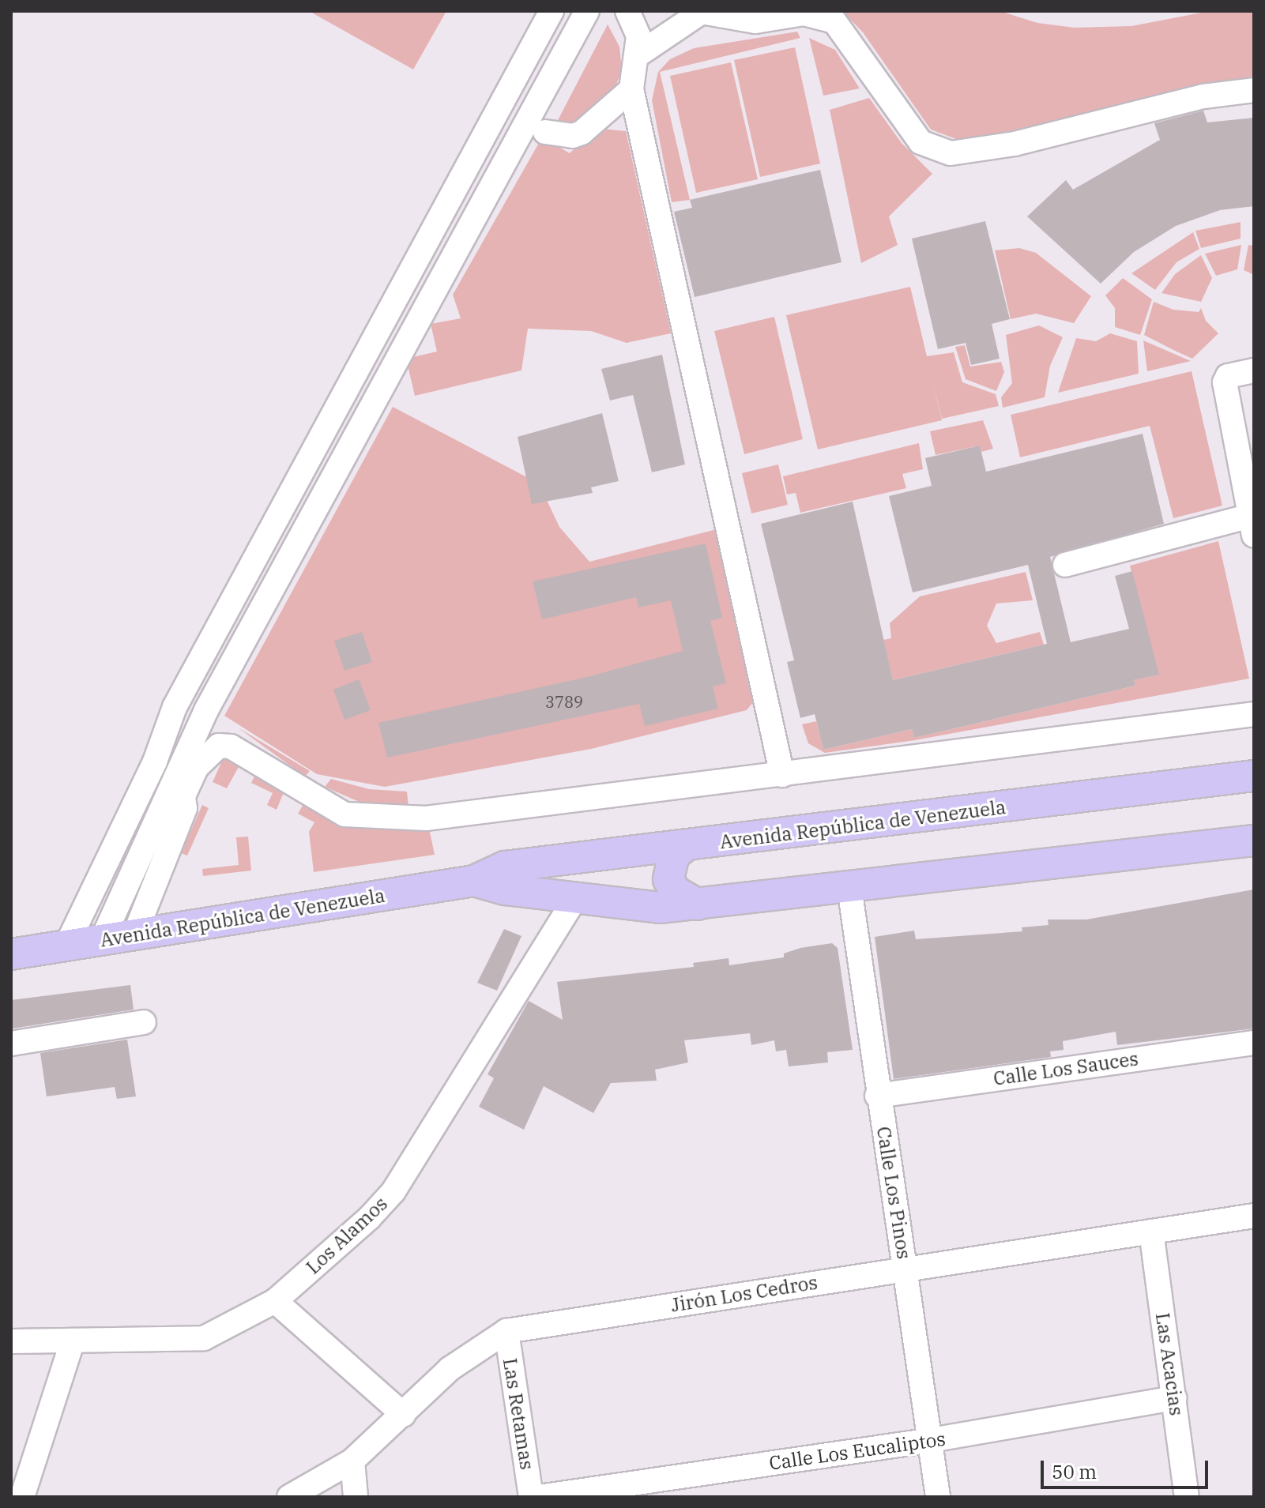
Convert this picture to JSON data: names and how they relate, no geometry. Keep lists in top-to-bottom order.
{
  "streets": {
    "main road": ["Avenida República de Venezuela"],
    "street": [
      "Calle Los Sauces",
      "Calle Los Pinos",
      "Los Alamos",
      "Jirón Los Cedros",
      "Las Acacias",
      "Las Retamas",
      "Calle Los Eucaliptos"
    ]
  },
  "crossings": [
    ["Avenida República de Venezuela", "Calle Los Pinos"],
    ["Avenida República de Venezuela", "Los Alamos"],
    ["Calle Los Sauces", "Calle Los Pinos"],
    ["Calle Los Pinos", "Jirón Los Cedros"],
    ["Calle Los Pinos", "Calle Los Eucaliptos"],
    ["Jirón Los Cedros", "Las Acacias"],
    ["Jirón Los Cedros", "Las Retamas"],
    ["Las Acacias", "Calle Los Eucaliptos"]
  ],
  "house_numbers": ["3789"],
  "scale_bar": "50 m"
}
